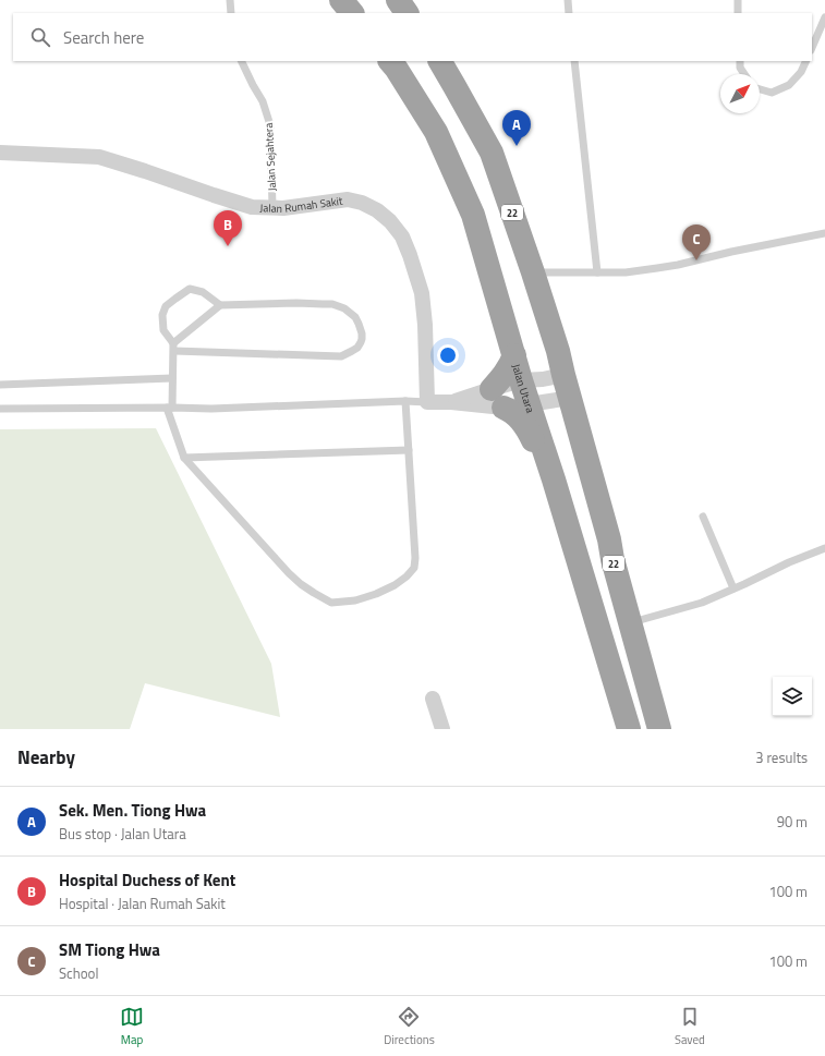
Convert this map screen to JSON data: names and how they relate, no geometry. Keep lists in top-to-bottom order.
{
  "streets": {
    "highway": ["22", "Jalan Utara"],
    "street": ["Jalan Rumah Sakit"],
    "lane": ["Jalan Sejahtera"]
  },
  "crossings": [
    ["Jalan Sejahtera", "Jalan Rumah Sakit"]
  ],
  "north": "top right",
  "page": {
    "search": "Search here",
    "pins": ["A", "B", "C"],
    "heading": ["Nearby", "3 results"],
    "list": [
      {
        "mark": "A",
        "name": "Sek. Men. Tiong Hwa",
        "note": "Bus stop · Jalan Utara",
        "value": "90 m"
      },
      {
        "mark": "B",
        "name": "Hospital Duchess of Kent",
        "note": "Hospital · Jalan Rumah Sakit",
        "value": "100 m"
      },
      {
        "mark": "C",
        "name": "SM Tiong Hwa",
        "note": "School",
        "value": "100 m"
      }
    ],
    "nav": ["Map", "Directions", "Saved"]
  }
}
